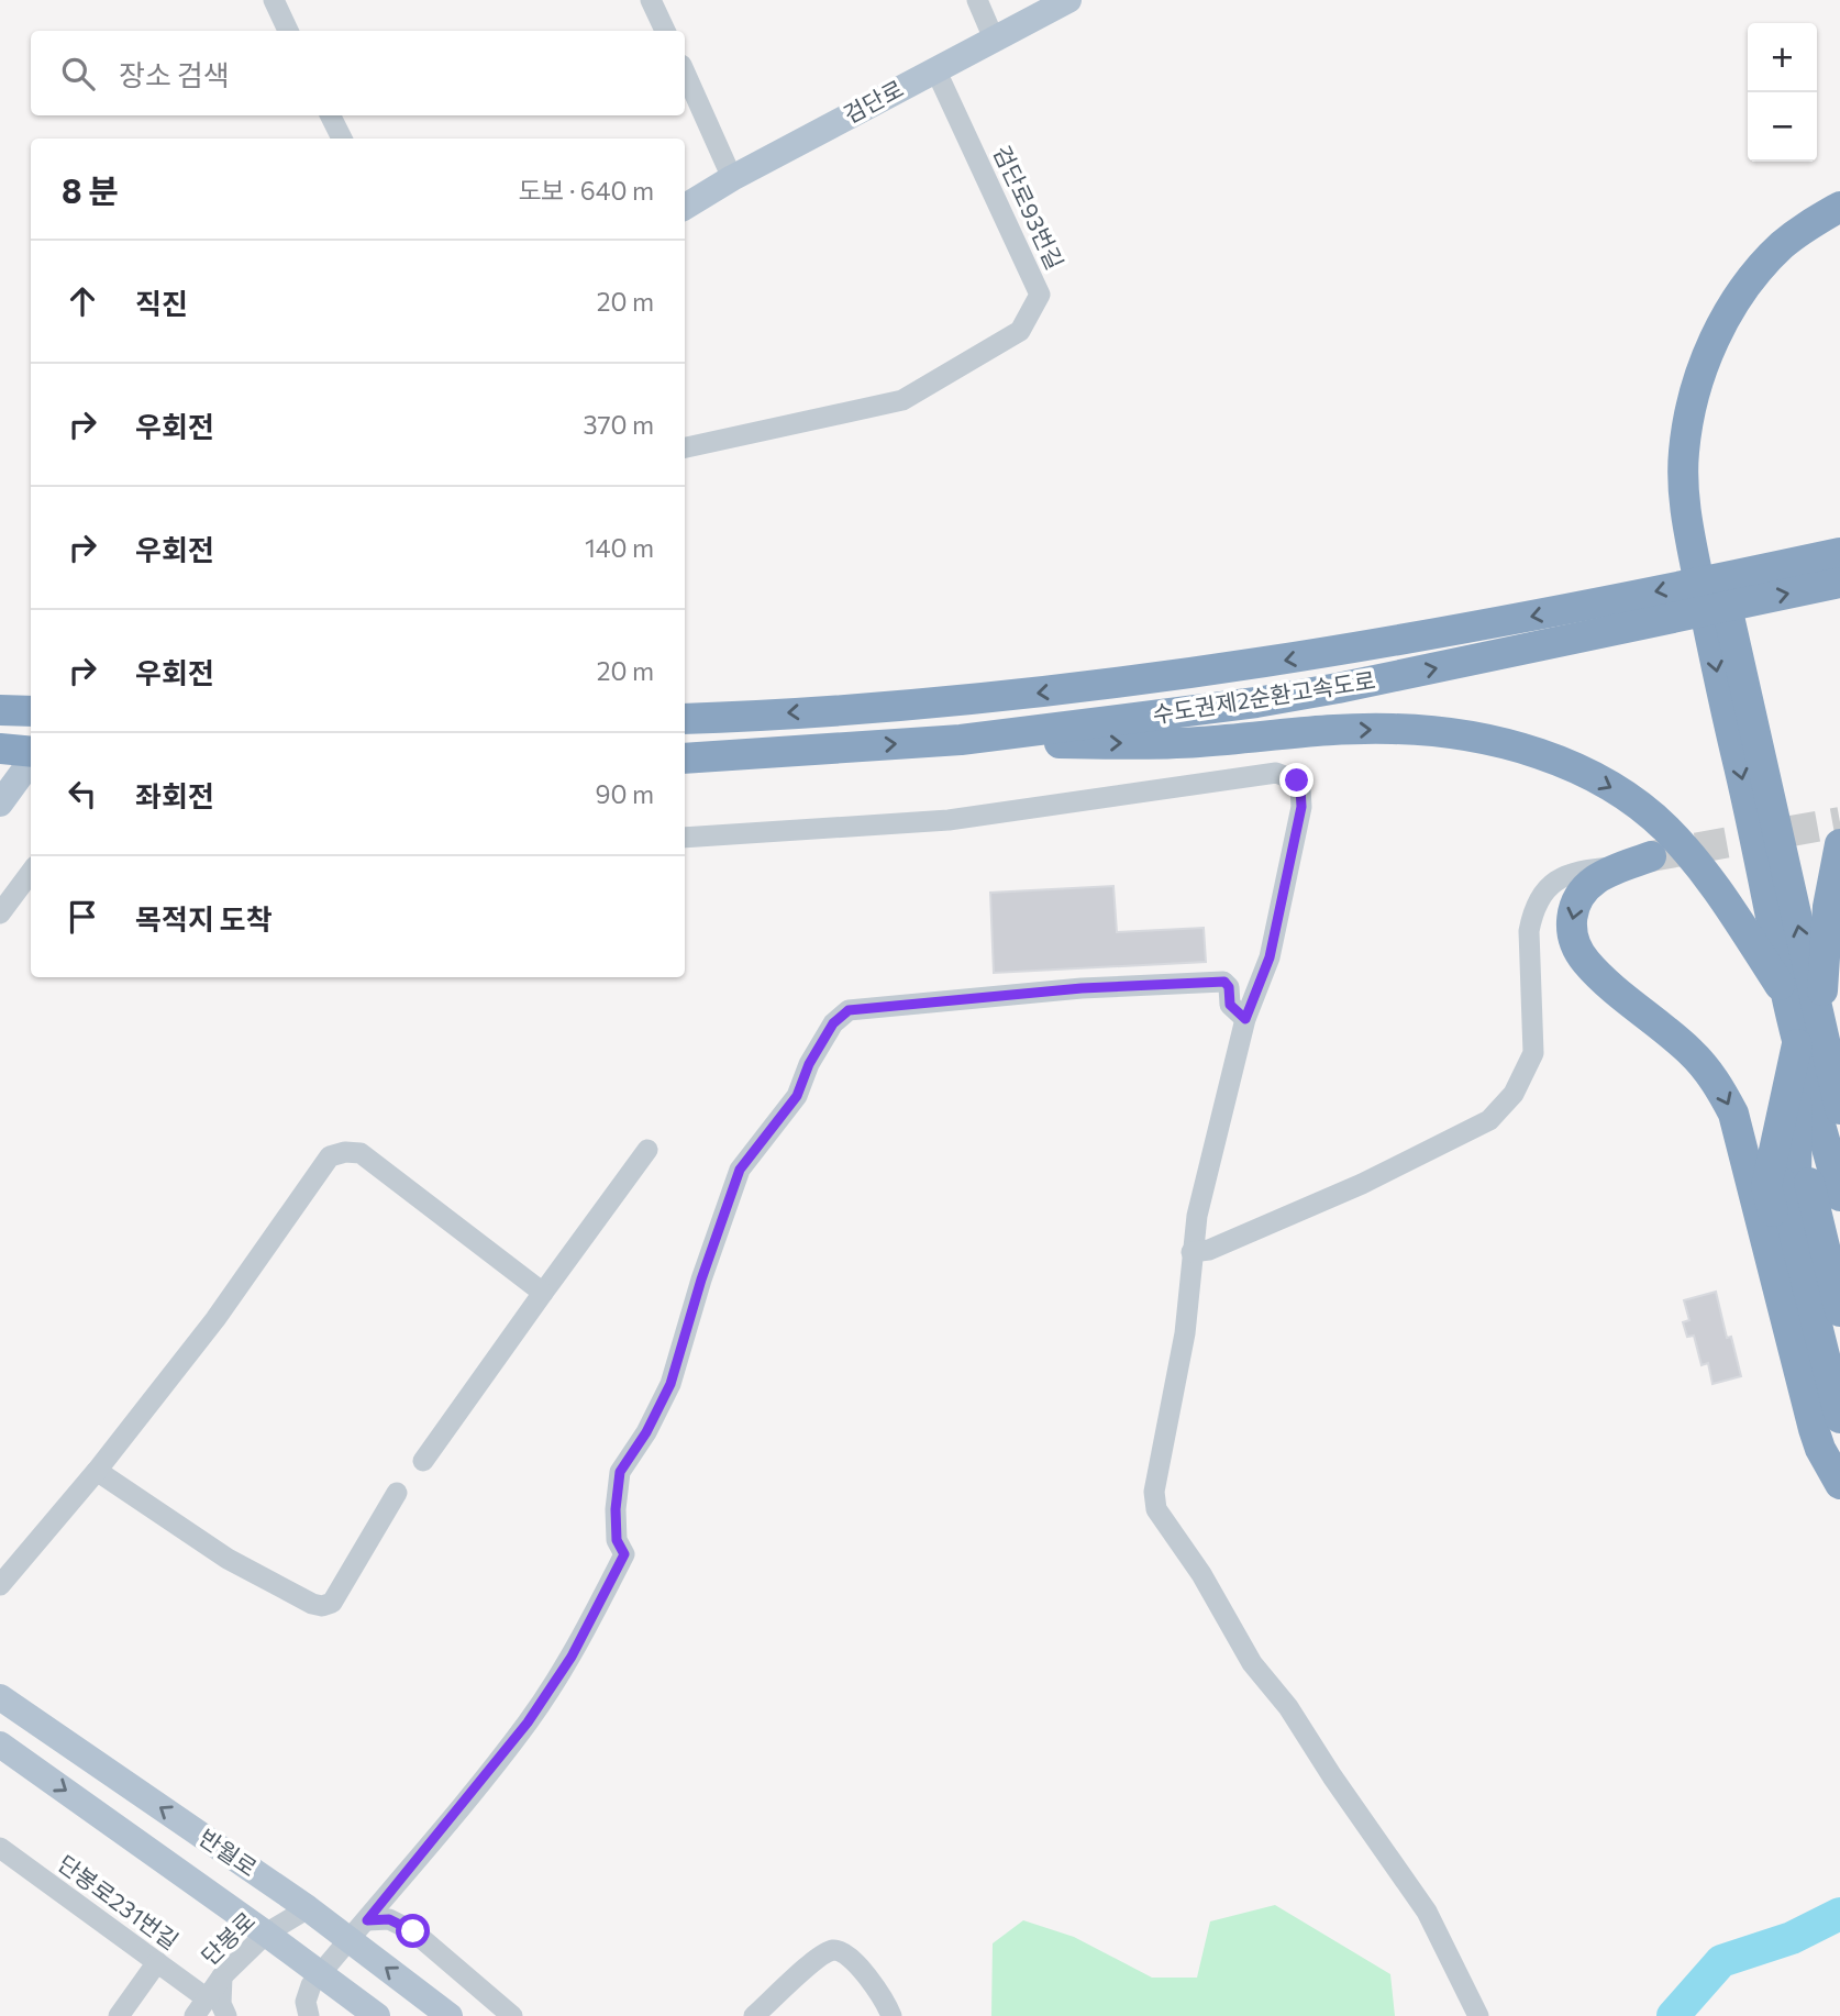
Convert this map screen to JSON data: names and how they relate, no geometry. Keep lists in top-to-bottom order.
{
  "streets": {
    "highway": ["수도권제2순환고속도로"],
    "main road": ["검단로", "반월로"],
    "street": ["검단로93번길", "단봉로231번길", "단봉로"]
  },
  "crossings": [
    ["검단로", "검단로93번길"],
    ["반월로", "단봉로"],
    ["단봉로231번길", "단봉로"]
  ],
  "page": {
    "map_buttons": ["+", "−"],
    "search": "장소 검색",
    "heading": ["8 분", "도보 · 640 m"],
    "list": [
      ["직진", "20 m"],
      ["우회전", "370 m"],
      ["우회전", "140 m"],
      ["우회전", "20 m"],
      ["좌회전", "90 m"],
      "목적지 도착"
    ]
  }
}
